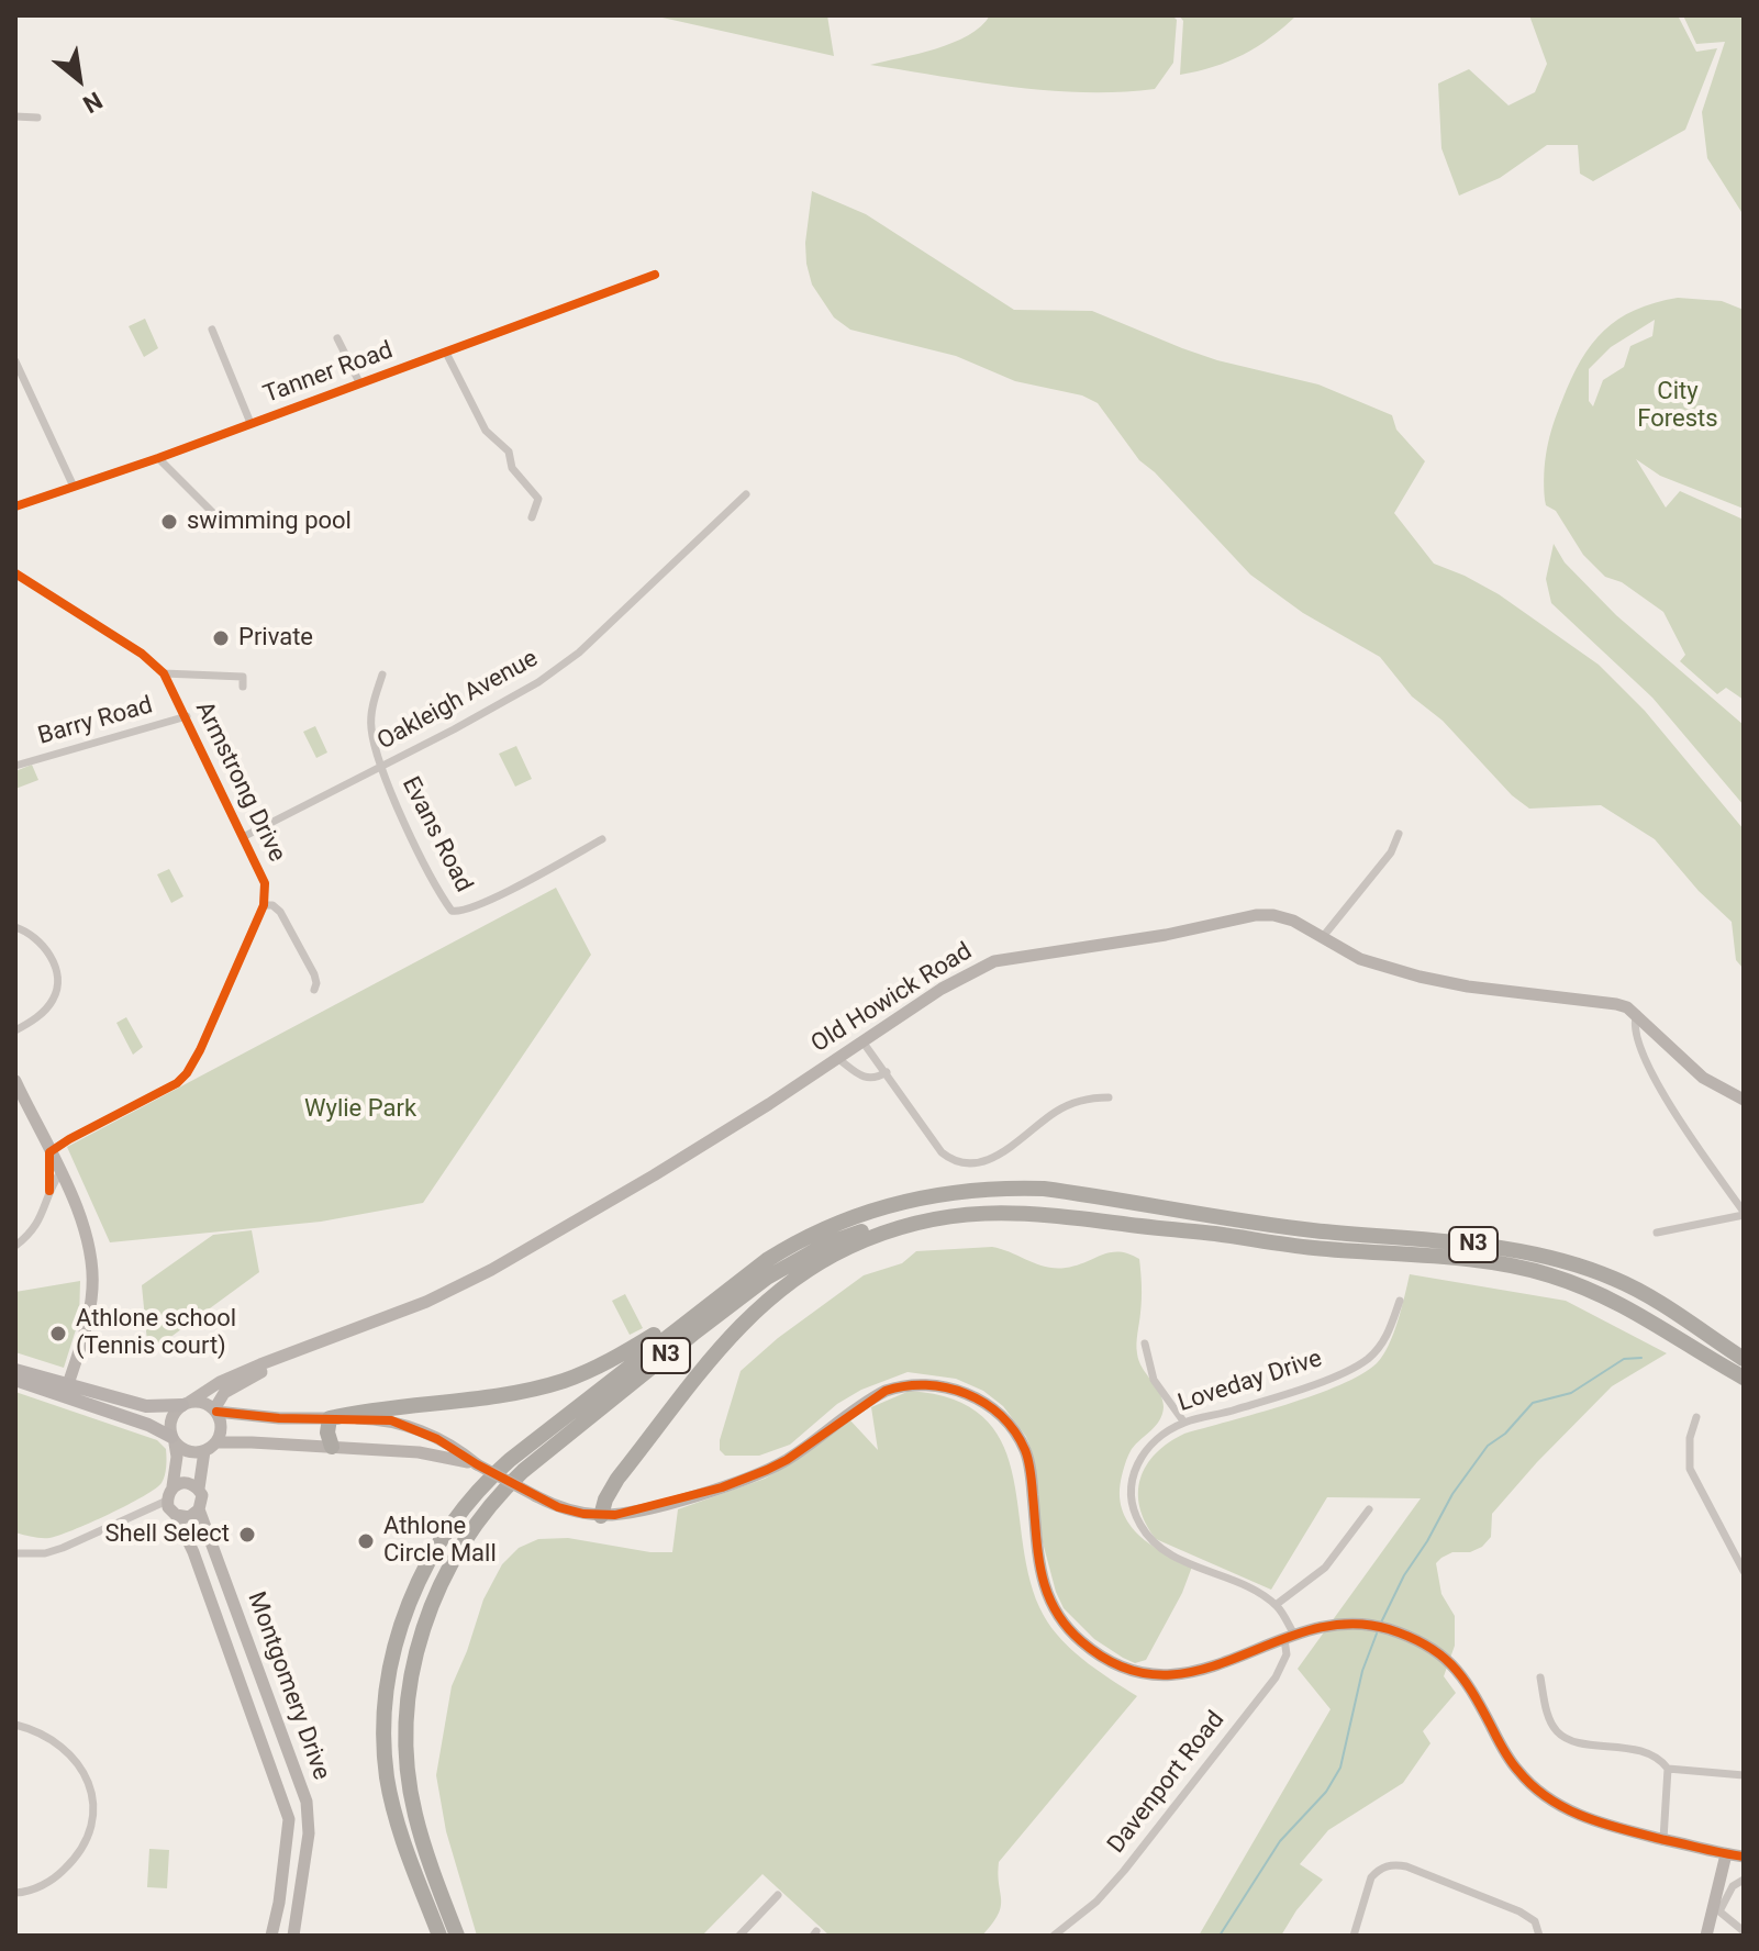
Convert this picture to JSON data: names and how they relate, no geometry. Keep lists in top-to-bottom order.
{
  "streets": {
    "highway": ["N3"],
    "street": [
      "Tanner Road",
      "Oakleigh Avenue",
      "Barry Road",
      "Armstrong Drive",
      "Evans Road",
      "Old Howick Road",
      "Loveday Drive",
      "Montgomery Drive",
      "Davenport Road"
    ]
  },
  "crossings": [
    ["Oakleigh Avenue", "Armstrong Drive"],
    ["Oakleigh Avenue", "Evans Road"],
    ["Barry Road", "Armstrong Drive"],
    ["Loveday Drive", "Davenport Road"]
  ],
  "parks": ["City Forests", "Wylie Park"],
  "places": [
    "swimming pool",
    "Private",
    "Athlone school (Tennis court)",
    "Shell Select",
    "Athlone Circle Mall"
  ],
  "north": "bottom right"
}
